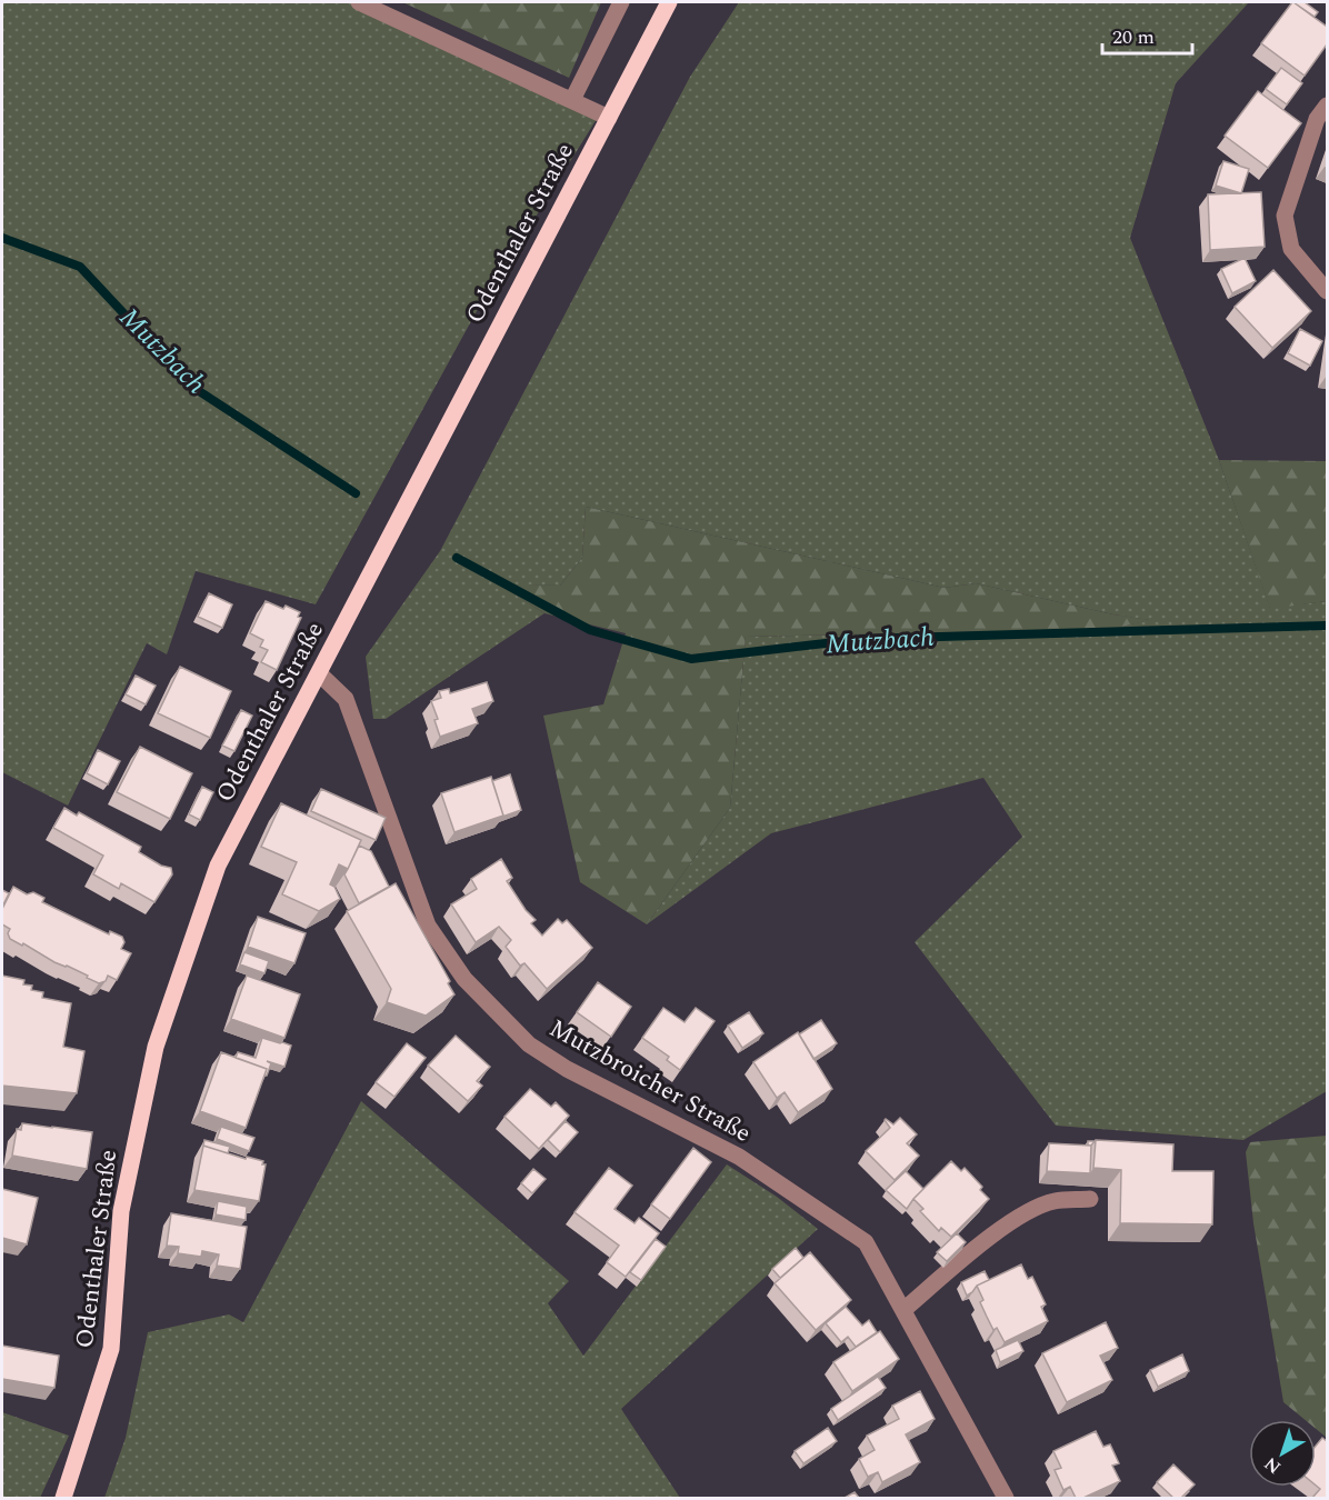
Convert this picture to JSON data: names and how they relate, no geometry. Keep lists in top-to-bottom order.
{
  "streets": {
    "main road": ["Odenthaler Straße"],
    "street": ["Mutzbroicher Straße"]
  },
  "crossings": [
    ["Odenthaler Straße", "Mutzbroicher Straße"]
  ],
  "water": ["Mutzbach"],
  "scale_bar": "20 m",
  "north": "bottom left"
}
